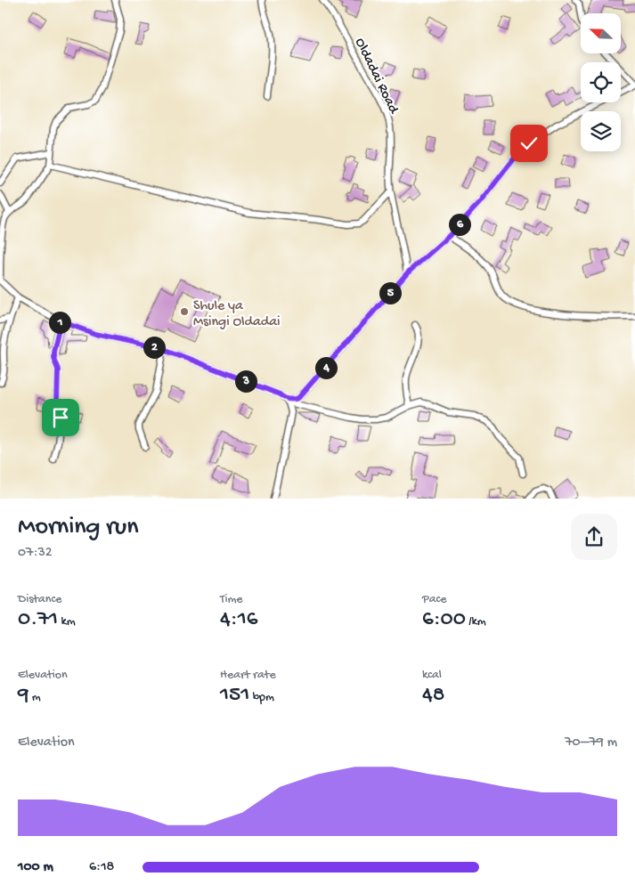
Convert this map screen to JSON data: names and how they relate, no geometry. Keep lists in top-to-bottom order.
{
  "streets": {
    "street": ["Oldadai Road"]
  },
  "places": ["Shule ya Msingi Oldadai"],
  "north": "top left",
  "page": {
    "pins": [
      "6",
      "5",
      "1",
      "2",
      "4",
      "3"
    ],
    "heading": ["Morning run", "07:32"],
    "stats": [
      ["Distance", "0.71 km"],
      ["Time", "4:16"],
      ["Pace", "6:00 /km"],
      ["Elevation", "9 m"],
      ["Heart rate", "151 bpm"],
      ["kcal", "48"]
    ],
    "chart": ["Elevation", "70–79 m"],
    "list": [
      {
        "name": "100 m",
        "note": "6:18"
      }
    ]
  }
}
